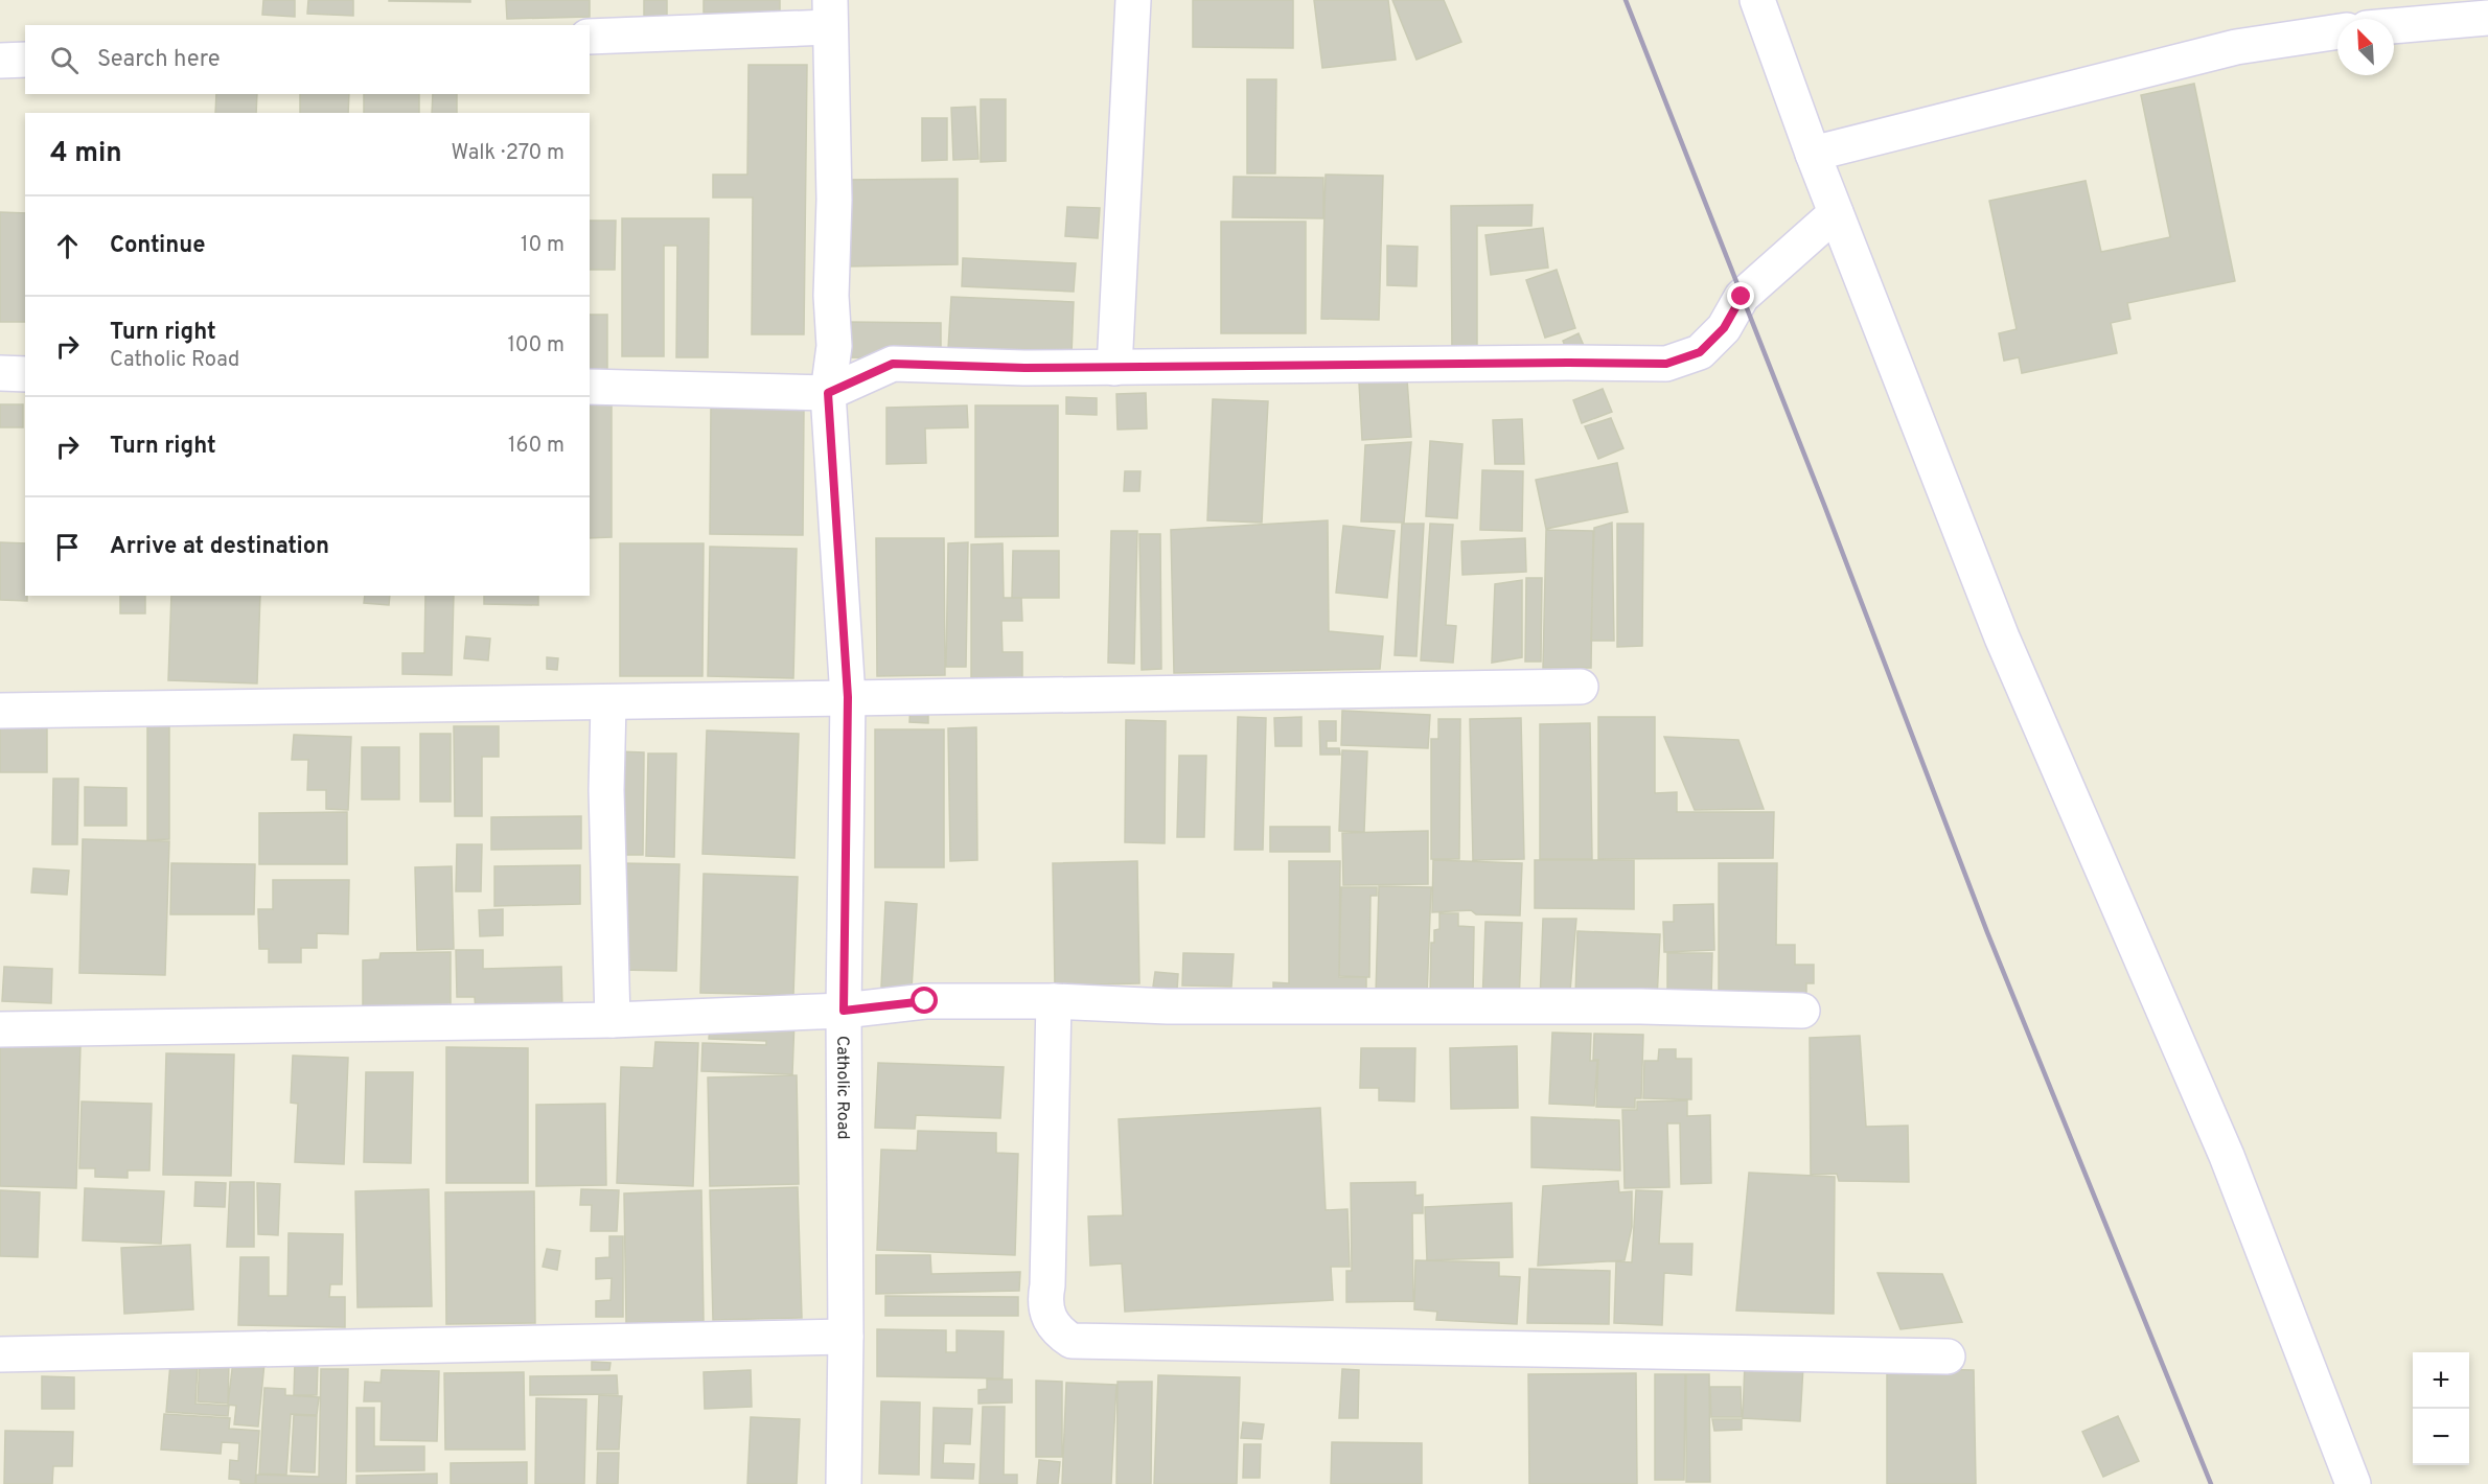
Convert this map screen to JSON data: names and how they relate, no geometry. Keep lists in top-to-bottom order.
{
  "streets": {
    "street": ["Catholic Road"]
  },
  "north": "top left",
  "page": {
    "search": "Search here",
    "heading": ["4 min", "Walk · 270 m"],
    "list": [
      ["Continue", "10 m"],
      ["Turn right", "Catholic Road", "100 m"],
      ["Turn right", "160 m"],
      "Arrive at destination"
    ],
    "map_buttons": ["+", "−"]
  }
}
